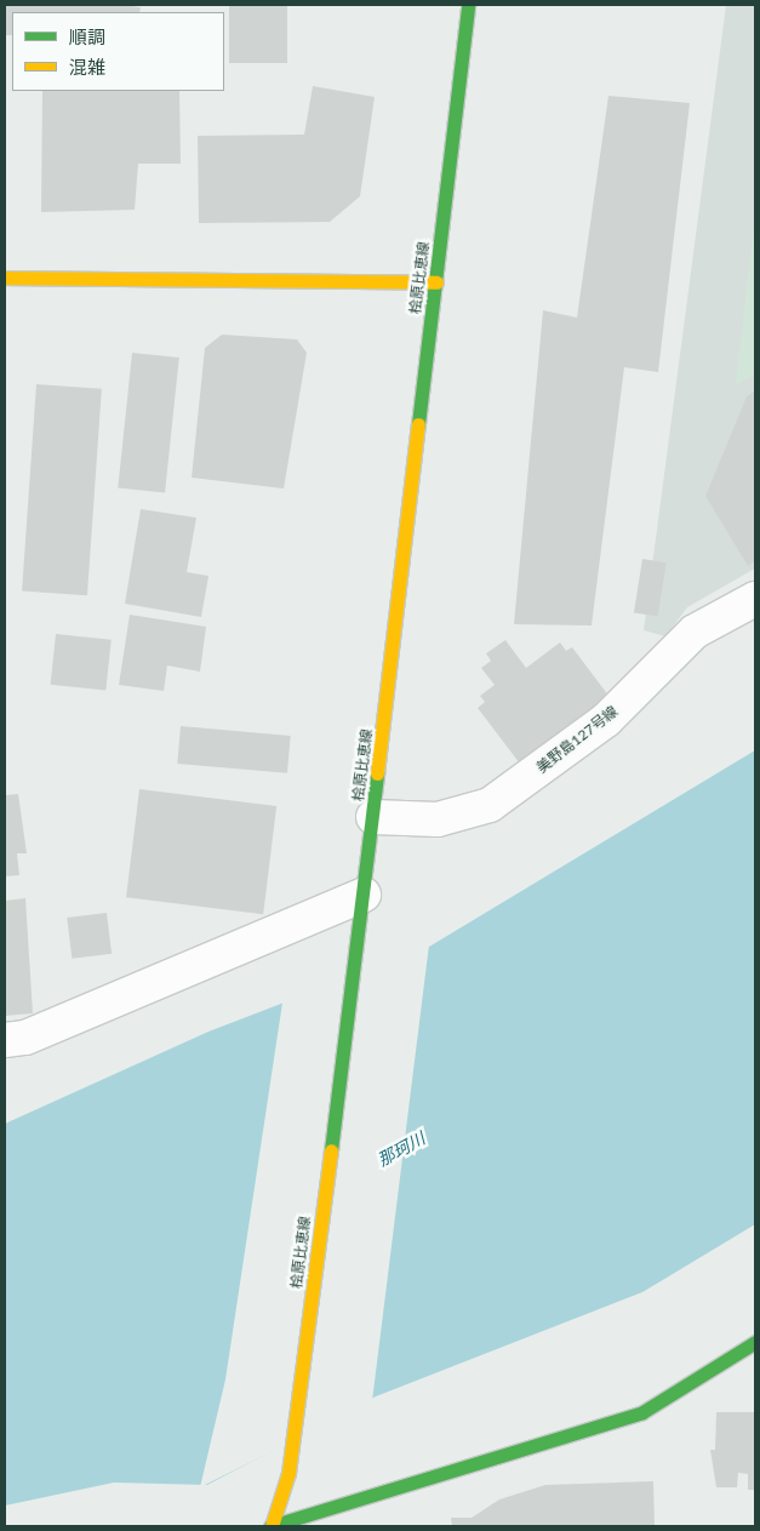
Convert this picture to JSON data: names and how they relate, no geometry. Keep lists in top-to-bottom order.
{
  "streets": {
    "main road": ["桧原比恵線"],
    "street": ["美野島127号線"]
  },
  "crossings": [
    ["桧原比恵線", "美野島127号線"]
  ],
  "water": ["那珂川"],
  "legend": ["順調", "混雑"]
}
